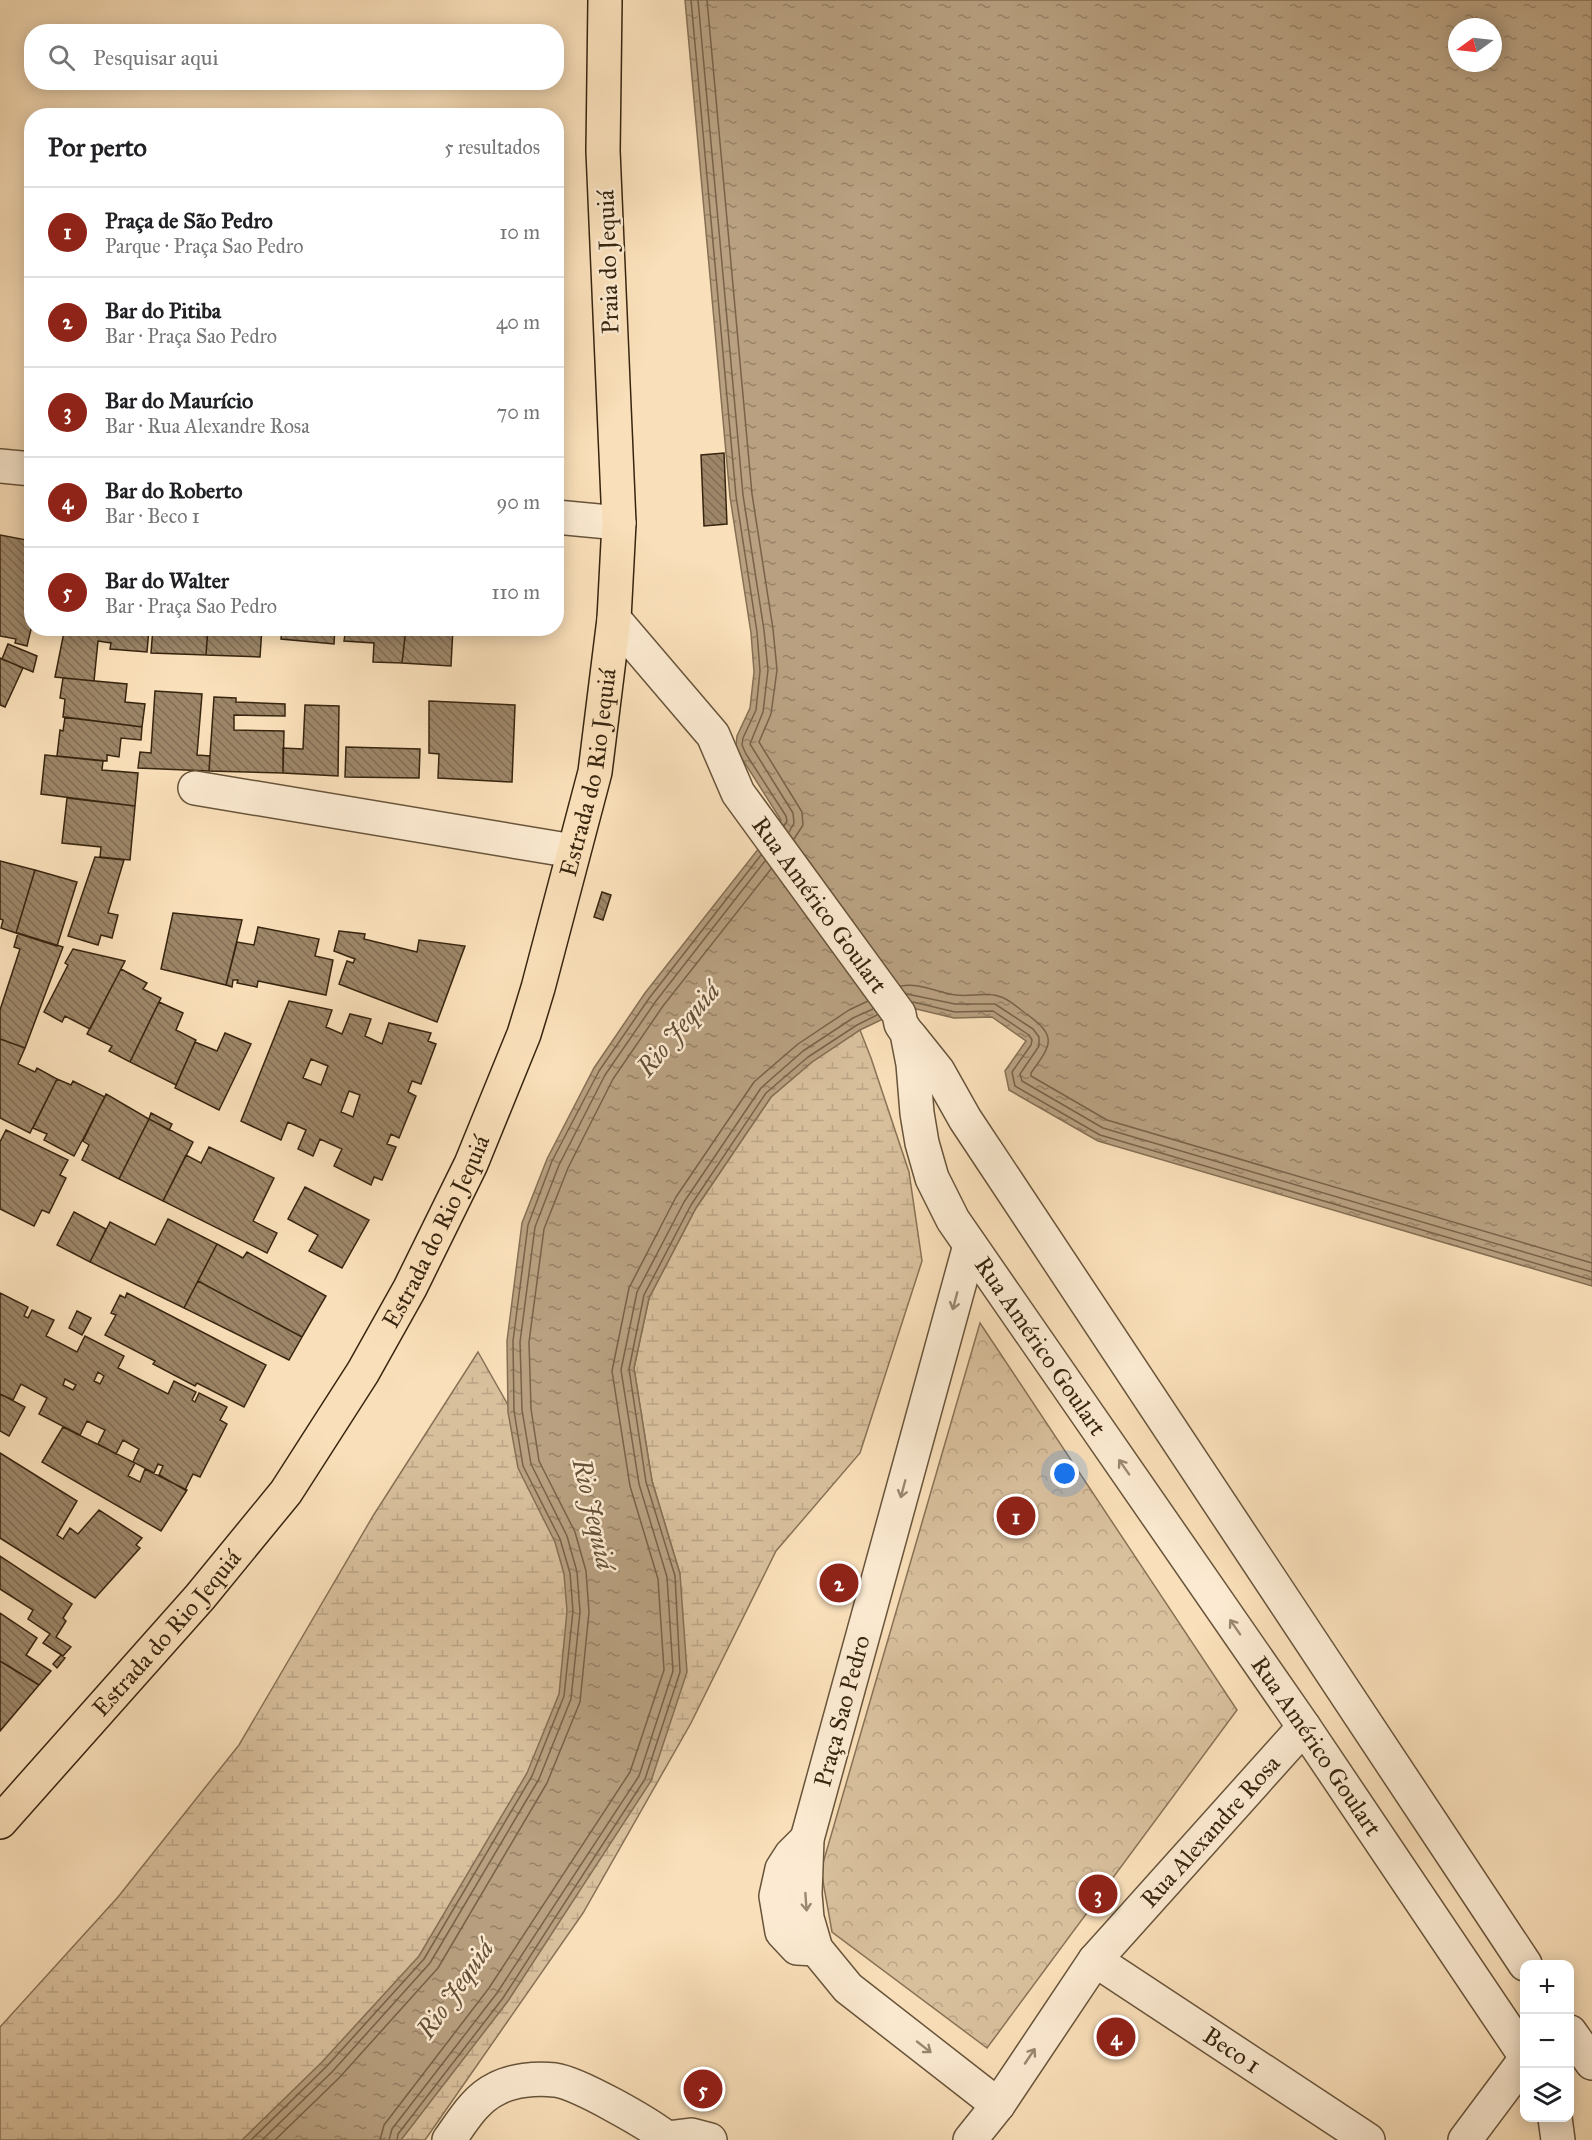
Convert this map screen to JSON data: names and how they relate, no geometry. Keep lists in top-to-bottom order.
{
  "streets": {
    "main road": ["Praia do Jequiá", "Estrada do Rio Jequiá"],
    "street": [
      "Rua Américo Goulart",
      "Praça Sao Pedro",
      "Rua Alexandre Rosa",
      "Beco 1"
    ]
  },
  "crossings": [
    ["Praia do Jequiá", "Estrada do Rio Jequiá"],
    ["Estrada do Rio Jequiá", "Rua Américo Goulart"],
    ["Rua Américo Goulart", "Praça Sao Pedro"],
    ["Rua Américo Goulart", "Rua Alexandre Rosa"],
    ["Praça Sao Pedro", "Rua Alexandre Rosa"],
    ["Rua Alexandre Rosa", "Beco 1"]
  ],
  "one_way": ["Praça Sao Pedro"],
  "water": ["Rio Jequiá"],
  "north": "left",
  "page": {
    "search": "Pesquisar aqui",
    "heading": ["Por perto", "5 resultados"],
    "list": [
      {
        "mark": "1",
        "name": "Praça de São Pedro",
        "note": "Parque · Praça Sao Pedro",
        "value": "10 m"
      },
      {
        "mark": "2",
        "name": "Bar do Pitiba",
        "note": "Bar · Praça Sao Pedro",
        "value": "40 m"
      },
      {
        "mark": "3",
        "name": "Bar do Maurício",
        "note": "Bar · Rua Alexandre Rosa",
        "value": "70 m"
      },
      {
        "mark": "4",
        "name": "Bar do Roberto",
        "note": "Bar · Beco 1",
        "value": "90 m"
      },
      {
        "mark": "5",
        "name": "Bar do Walter",
        "note": "Bar · Praça Sao Pedro",
        "value": "110 m"
      }
    ],
    "pins": [
      "1",
      "2",
      "3",
      "4",
      "5"
    ],
    "map_buttons": ["+", "−"]
  }
}
